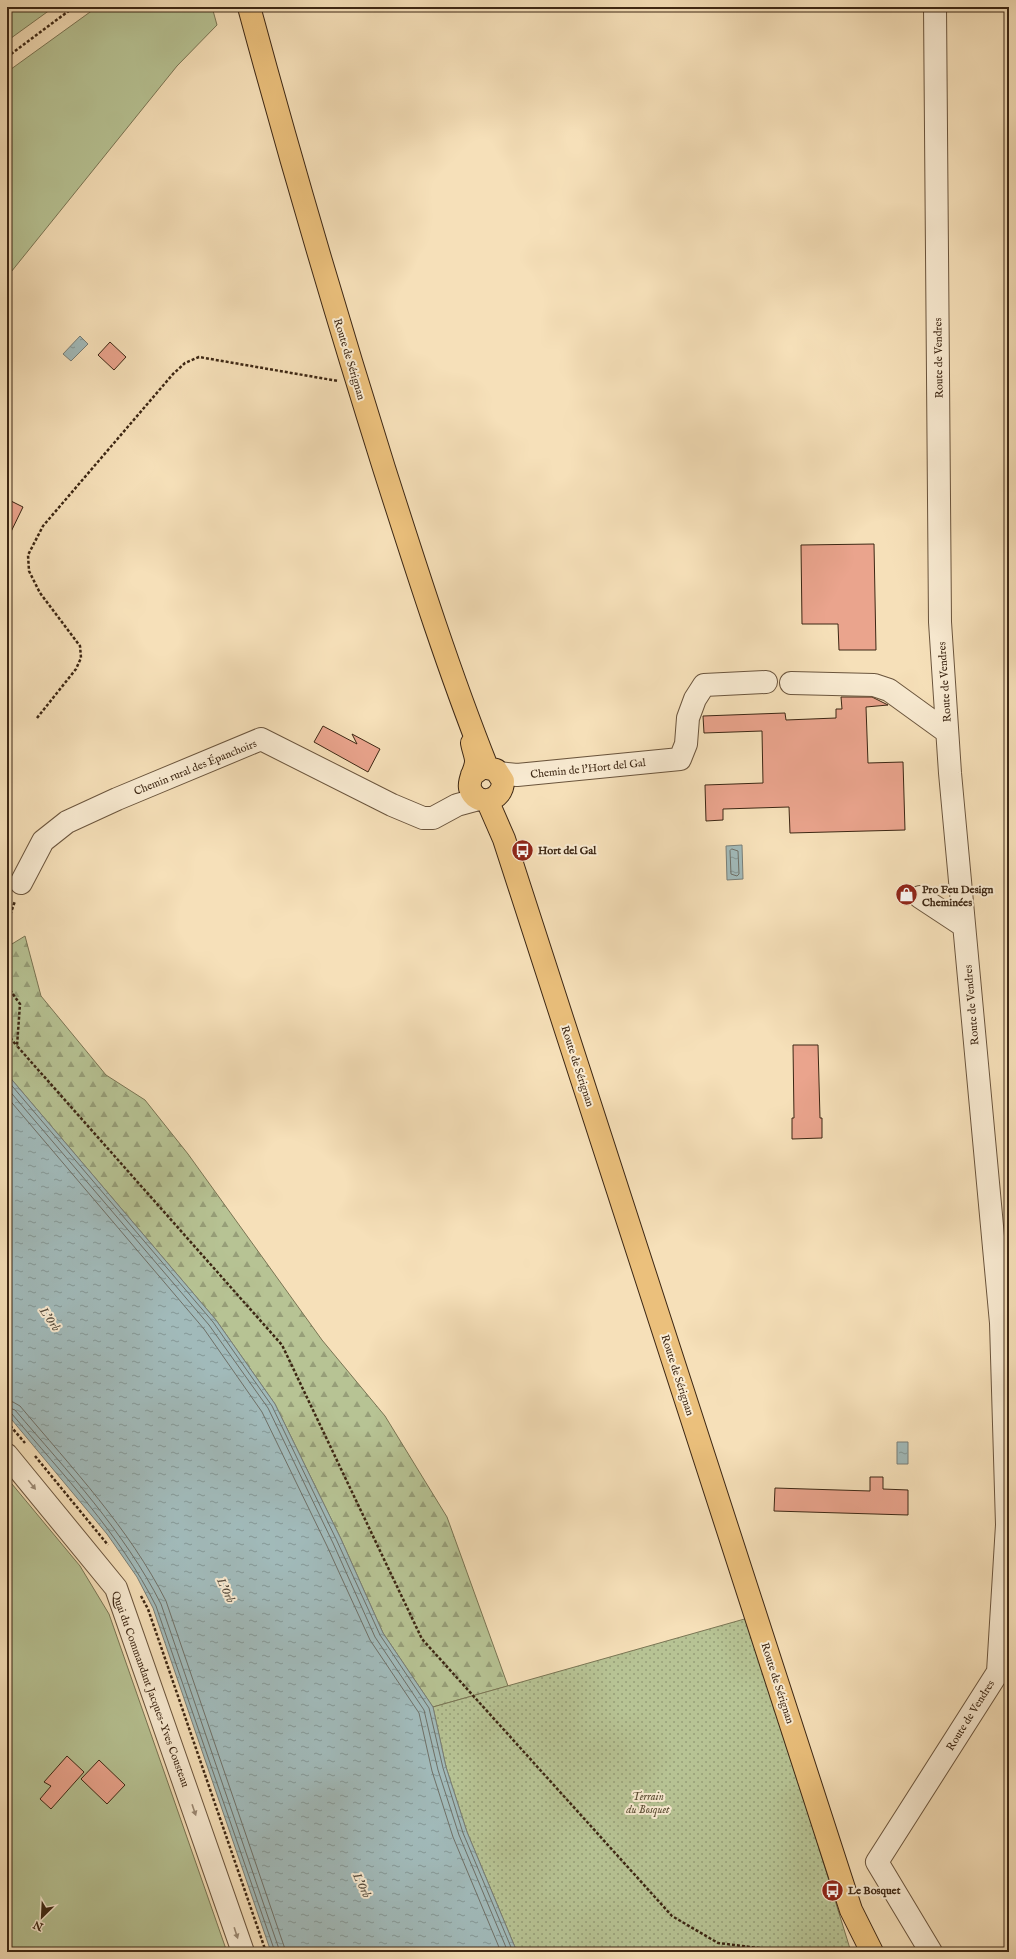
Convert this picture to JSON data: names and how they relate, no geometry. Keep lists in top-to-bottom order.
{
  "streets": {
    "main road": ["Route de Sérignan"],
    "street": [
      "Route de Vendres",
      "Chemin rural des Épanchoirs",
      "Chemin de l'Hort del Gal",
      "Quai du Commandant Jacques-Yves Cousteau"
    ]
  },
  "crossings": [
    ["Route de Sérignan", "Chemin rural des Épanchoirs"],
    ["Route de Sérignan", "Chemin de l'Hort del Gal"],
    ["Chemin rural des Épanchoirs", "Chemin de l'Hort del Gal"]
  ],
  "one_way": ["Quai du Commandant Jacques-Yves Cousteau"],
  "water": ["L'Orb"],
  "parks": ["Terrain du Bosquet"],
  "places": {
    "bus stop": ["Hort del Gal", "Le Bosquet"],
    "shop": ["Pro Feu Design Cheminées"]
  },
  "north": "bottom left"
}
